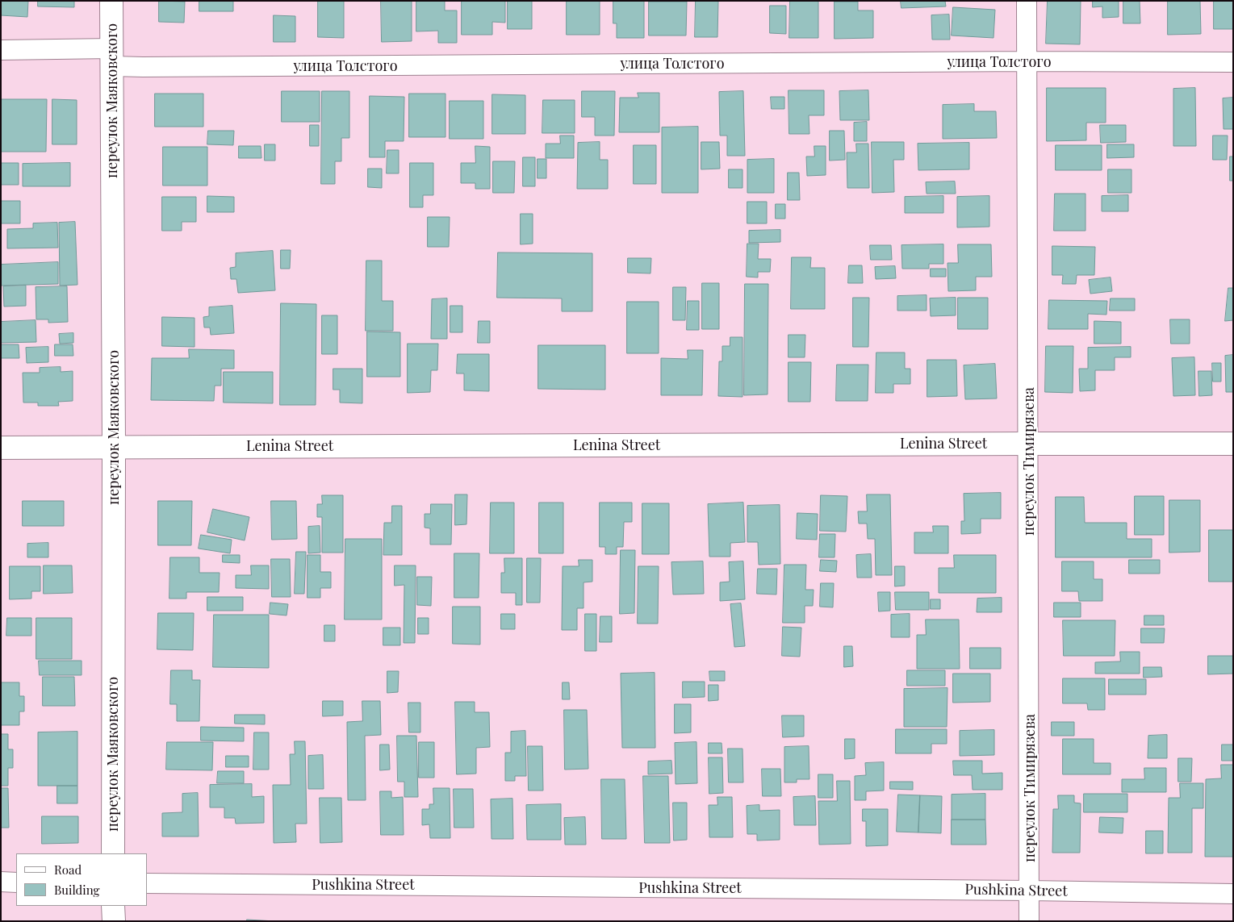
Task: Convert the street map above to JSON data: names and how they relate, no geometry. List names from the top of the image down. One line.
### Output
{"streets":{"street":["улица Толстого","переулок Маяковского","Lenina Street","переулок Тимирязева","Pushkina Street"]},"crossings":[["улица Толстого","переулок Маяковского"],["улица Толстого","переулок Тимирязева"],["переулок Маяковского","Lenina Street"],["Lenina Street","переулок Тимирязева"],["переулок Тимирязева","Pushkina Street"]],"legend":["Road","Building"]}
